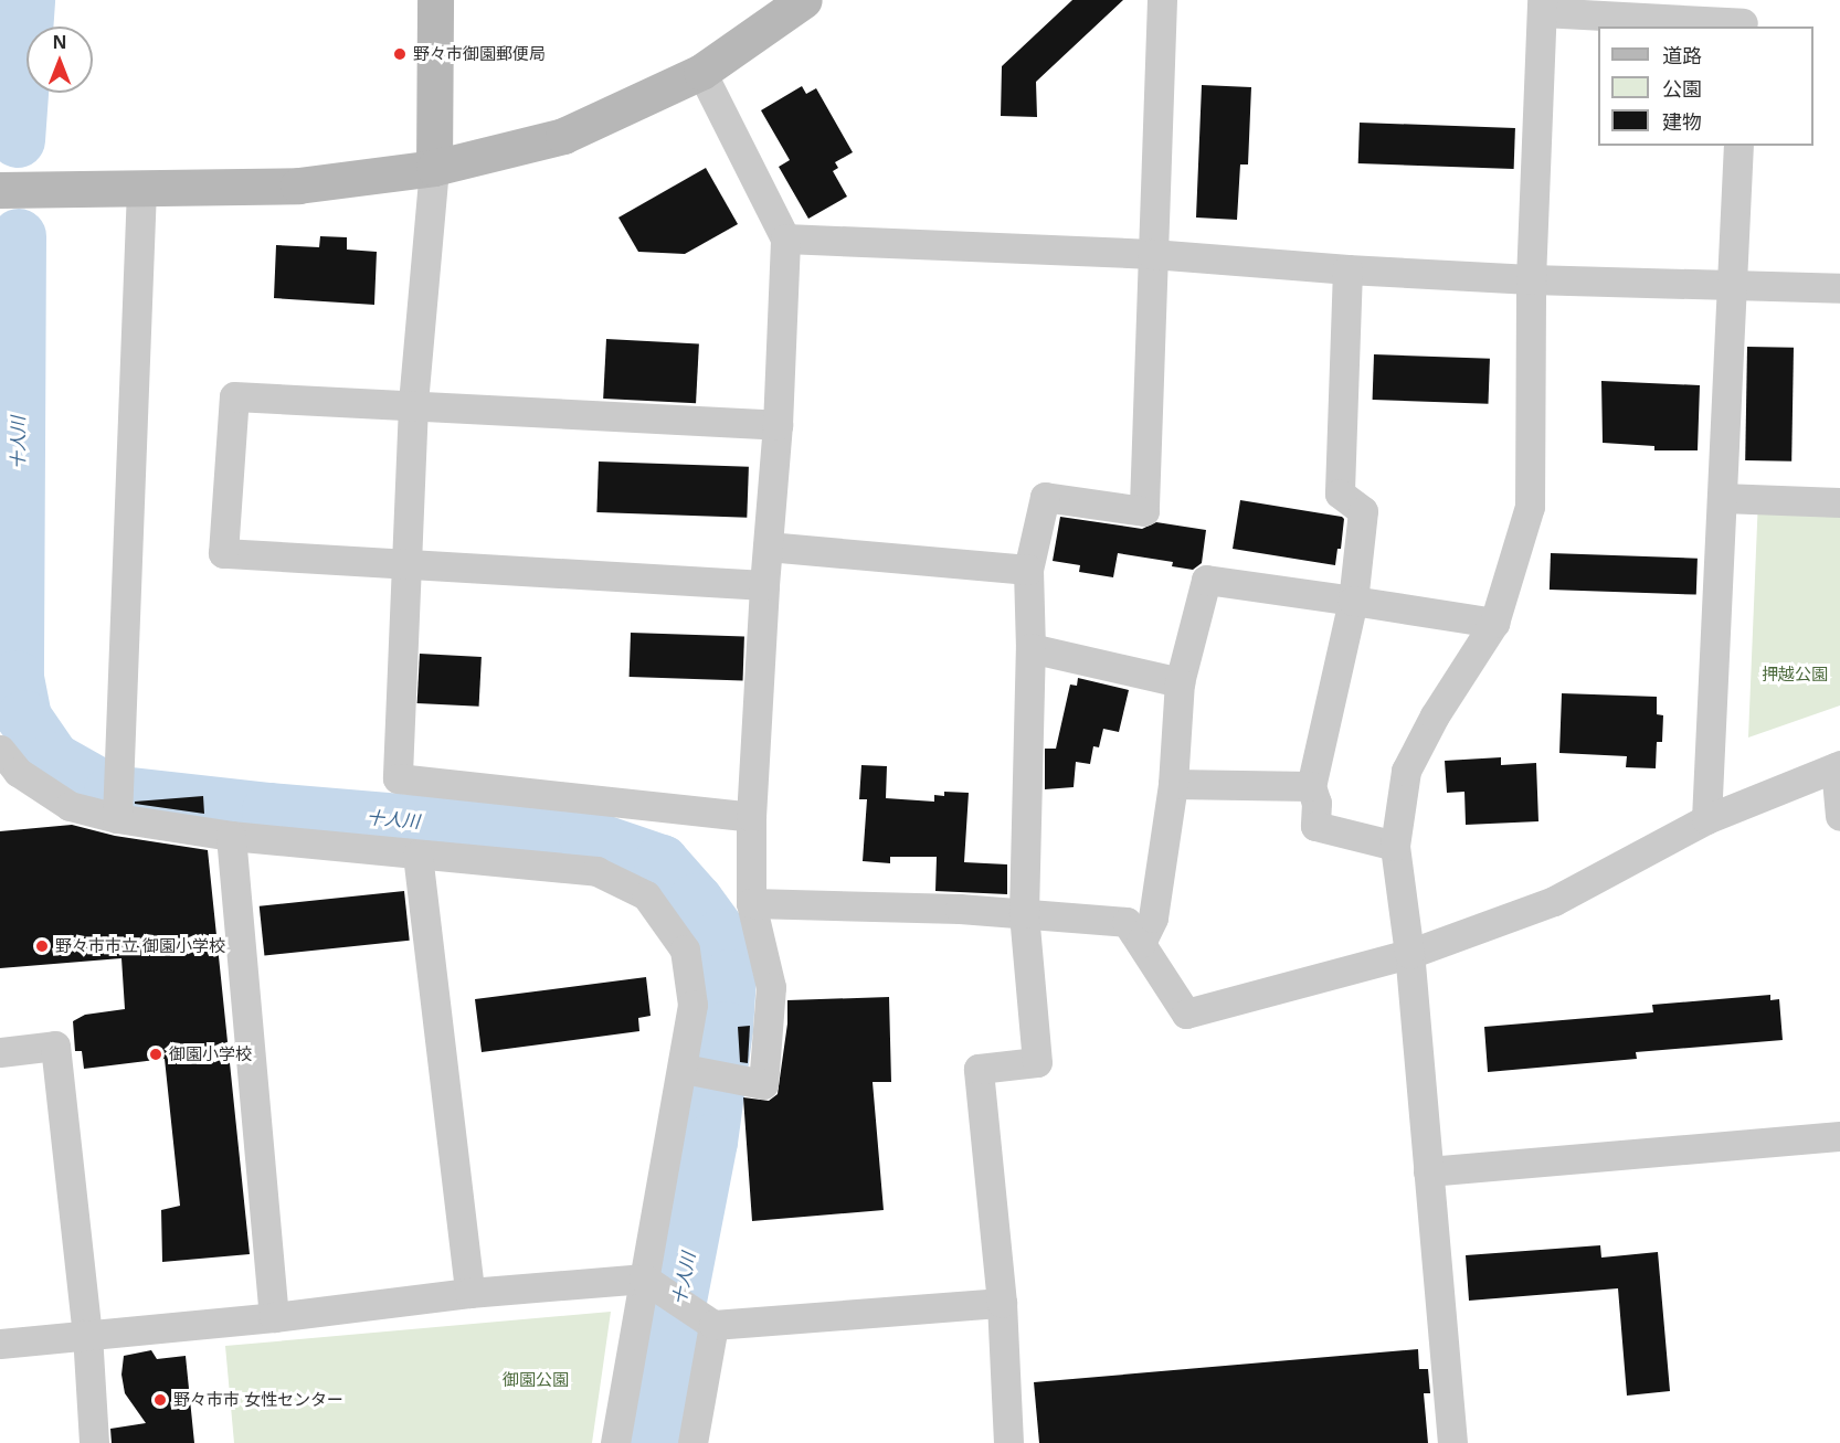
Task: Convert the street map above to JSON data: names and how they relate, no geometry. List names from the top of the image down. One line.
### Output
{"water":["十人川"],"parks":["押越公園","御園公園"],"places":["野々市御園郵便局","野々市市立 御園小学校","御園小学校","野々市市 女性センター"],"legend":["道路","公園","建物"],"north":"top"}
